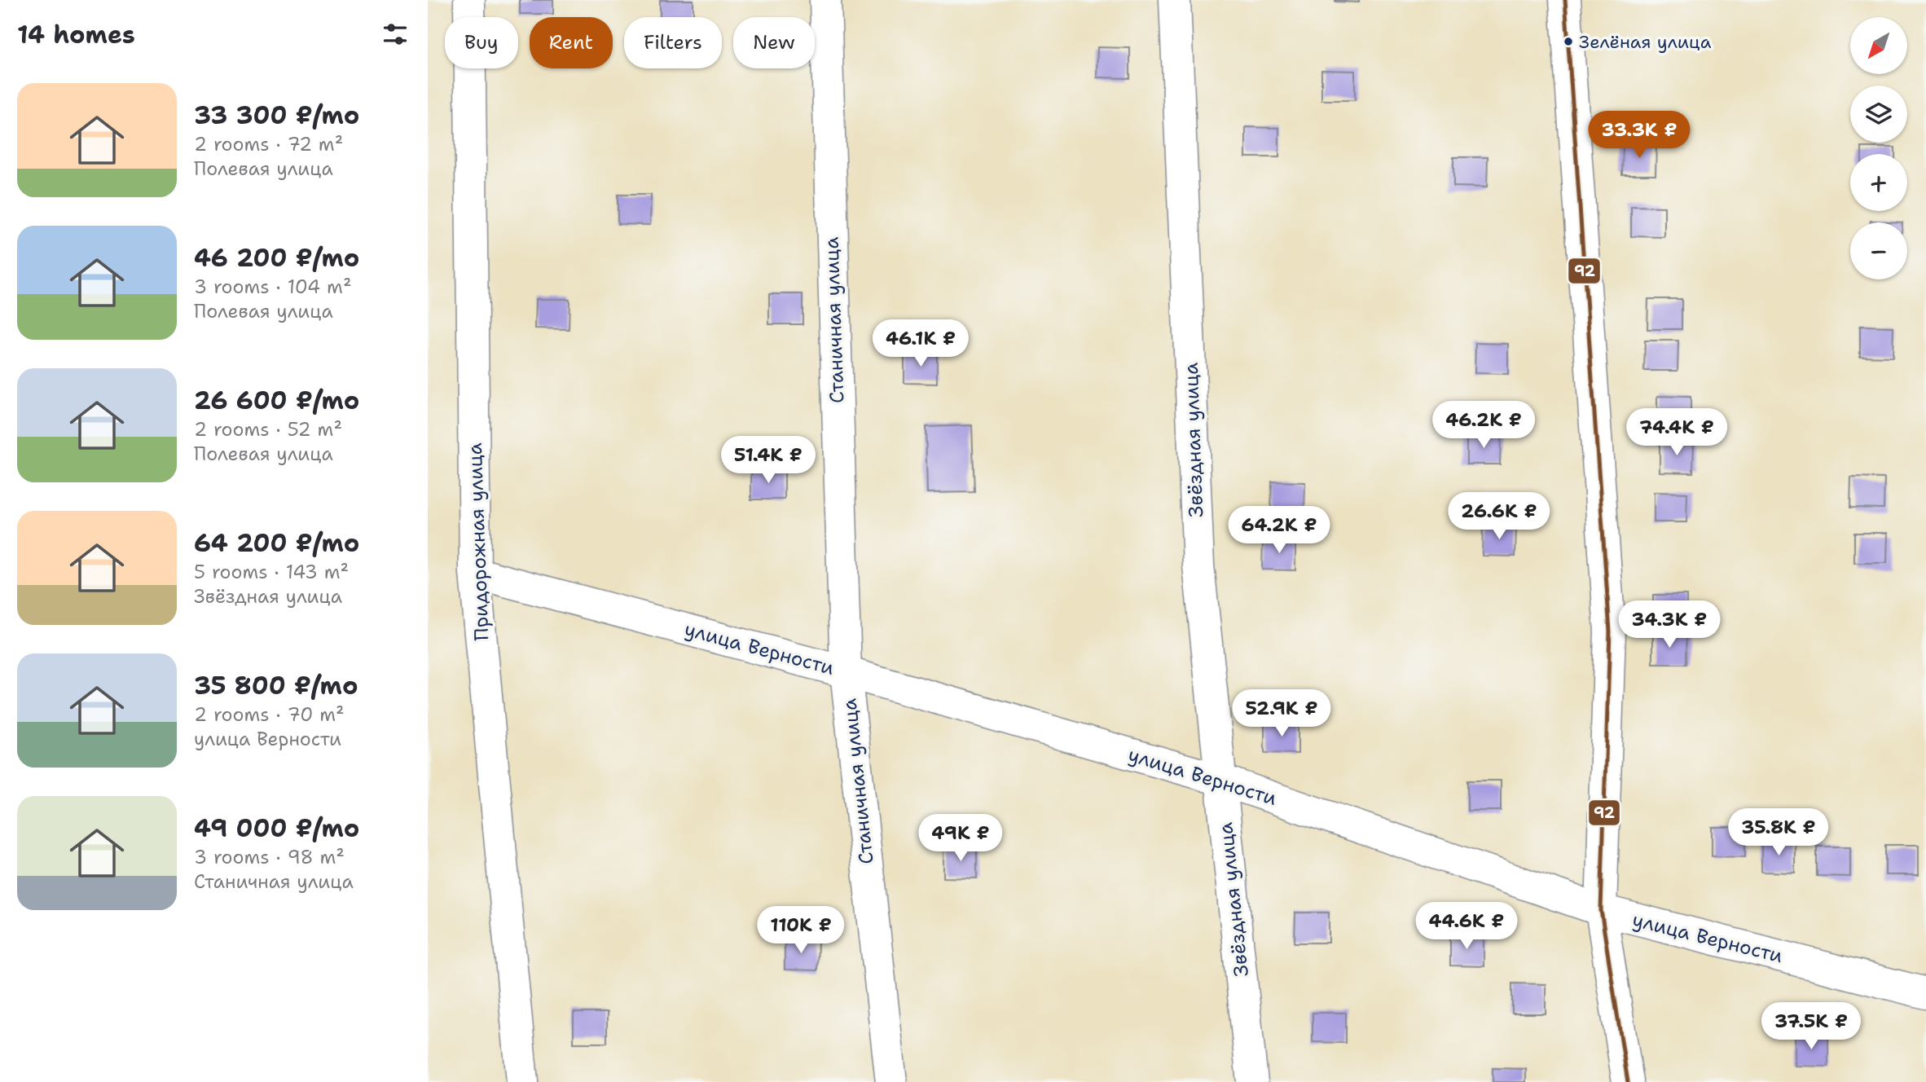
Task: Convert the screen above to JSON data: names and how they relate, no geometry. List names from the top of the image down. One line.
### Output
{"streets":{"street":["Станичная улица","Звёздная улица","Придорожная улица","улица Верности"]},"crossings":[["Станичная улица","улица Верности"],["Звёздная улица","улица Верности"],["Придорожная улица","улица Верности"]],"places":["Зелёная улица"],"lines":["transit line 92"],"north":"bottom left","page":{"heading":"14 homes","map_buttons":["+","−"],"chip":["Buy","Rent","Filters","New"],"list":[{"name":"33 300 ₽/mo","note":"2 rooms · 72 m² · Полевая улица"},{"name":"46 200 ₽/mo","note":"3 rooms · 104 m² · Полевая улица"},{"name":"26 600 ₽/mo","note":"2 rooms · 52 m² · Полевая улица"},{"name":"64 200 ₽/mo","note":"5 rooms · 143 m² · Звёздная улица"},{"name":"35 800 ₽/mo","note":"2 rooms · 70 m² · улица Верности"},{"name":"49 000 ₽/mo","note":"3 rooms · 98 m² · Станичная улица"}],"price":["33.3K ₽","46.1K ₽","46.2K ₽","74.4K ₽","51.4K ₽","26.6K ₽","64.2K ₽","34.3K ₽","52.9K ₽","35.8K ₽","49K ₽","44.6K ₽","110K ₽","37.5K ₽"]}}
